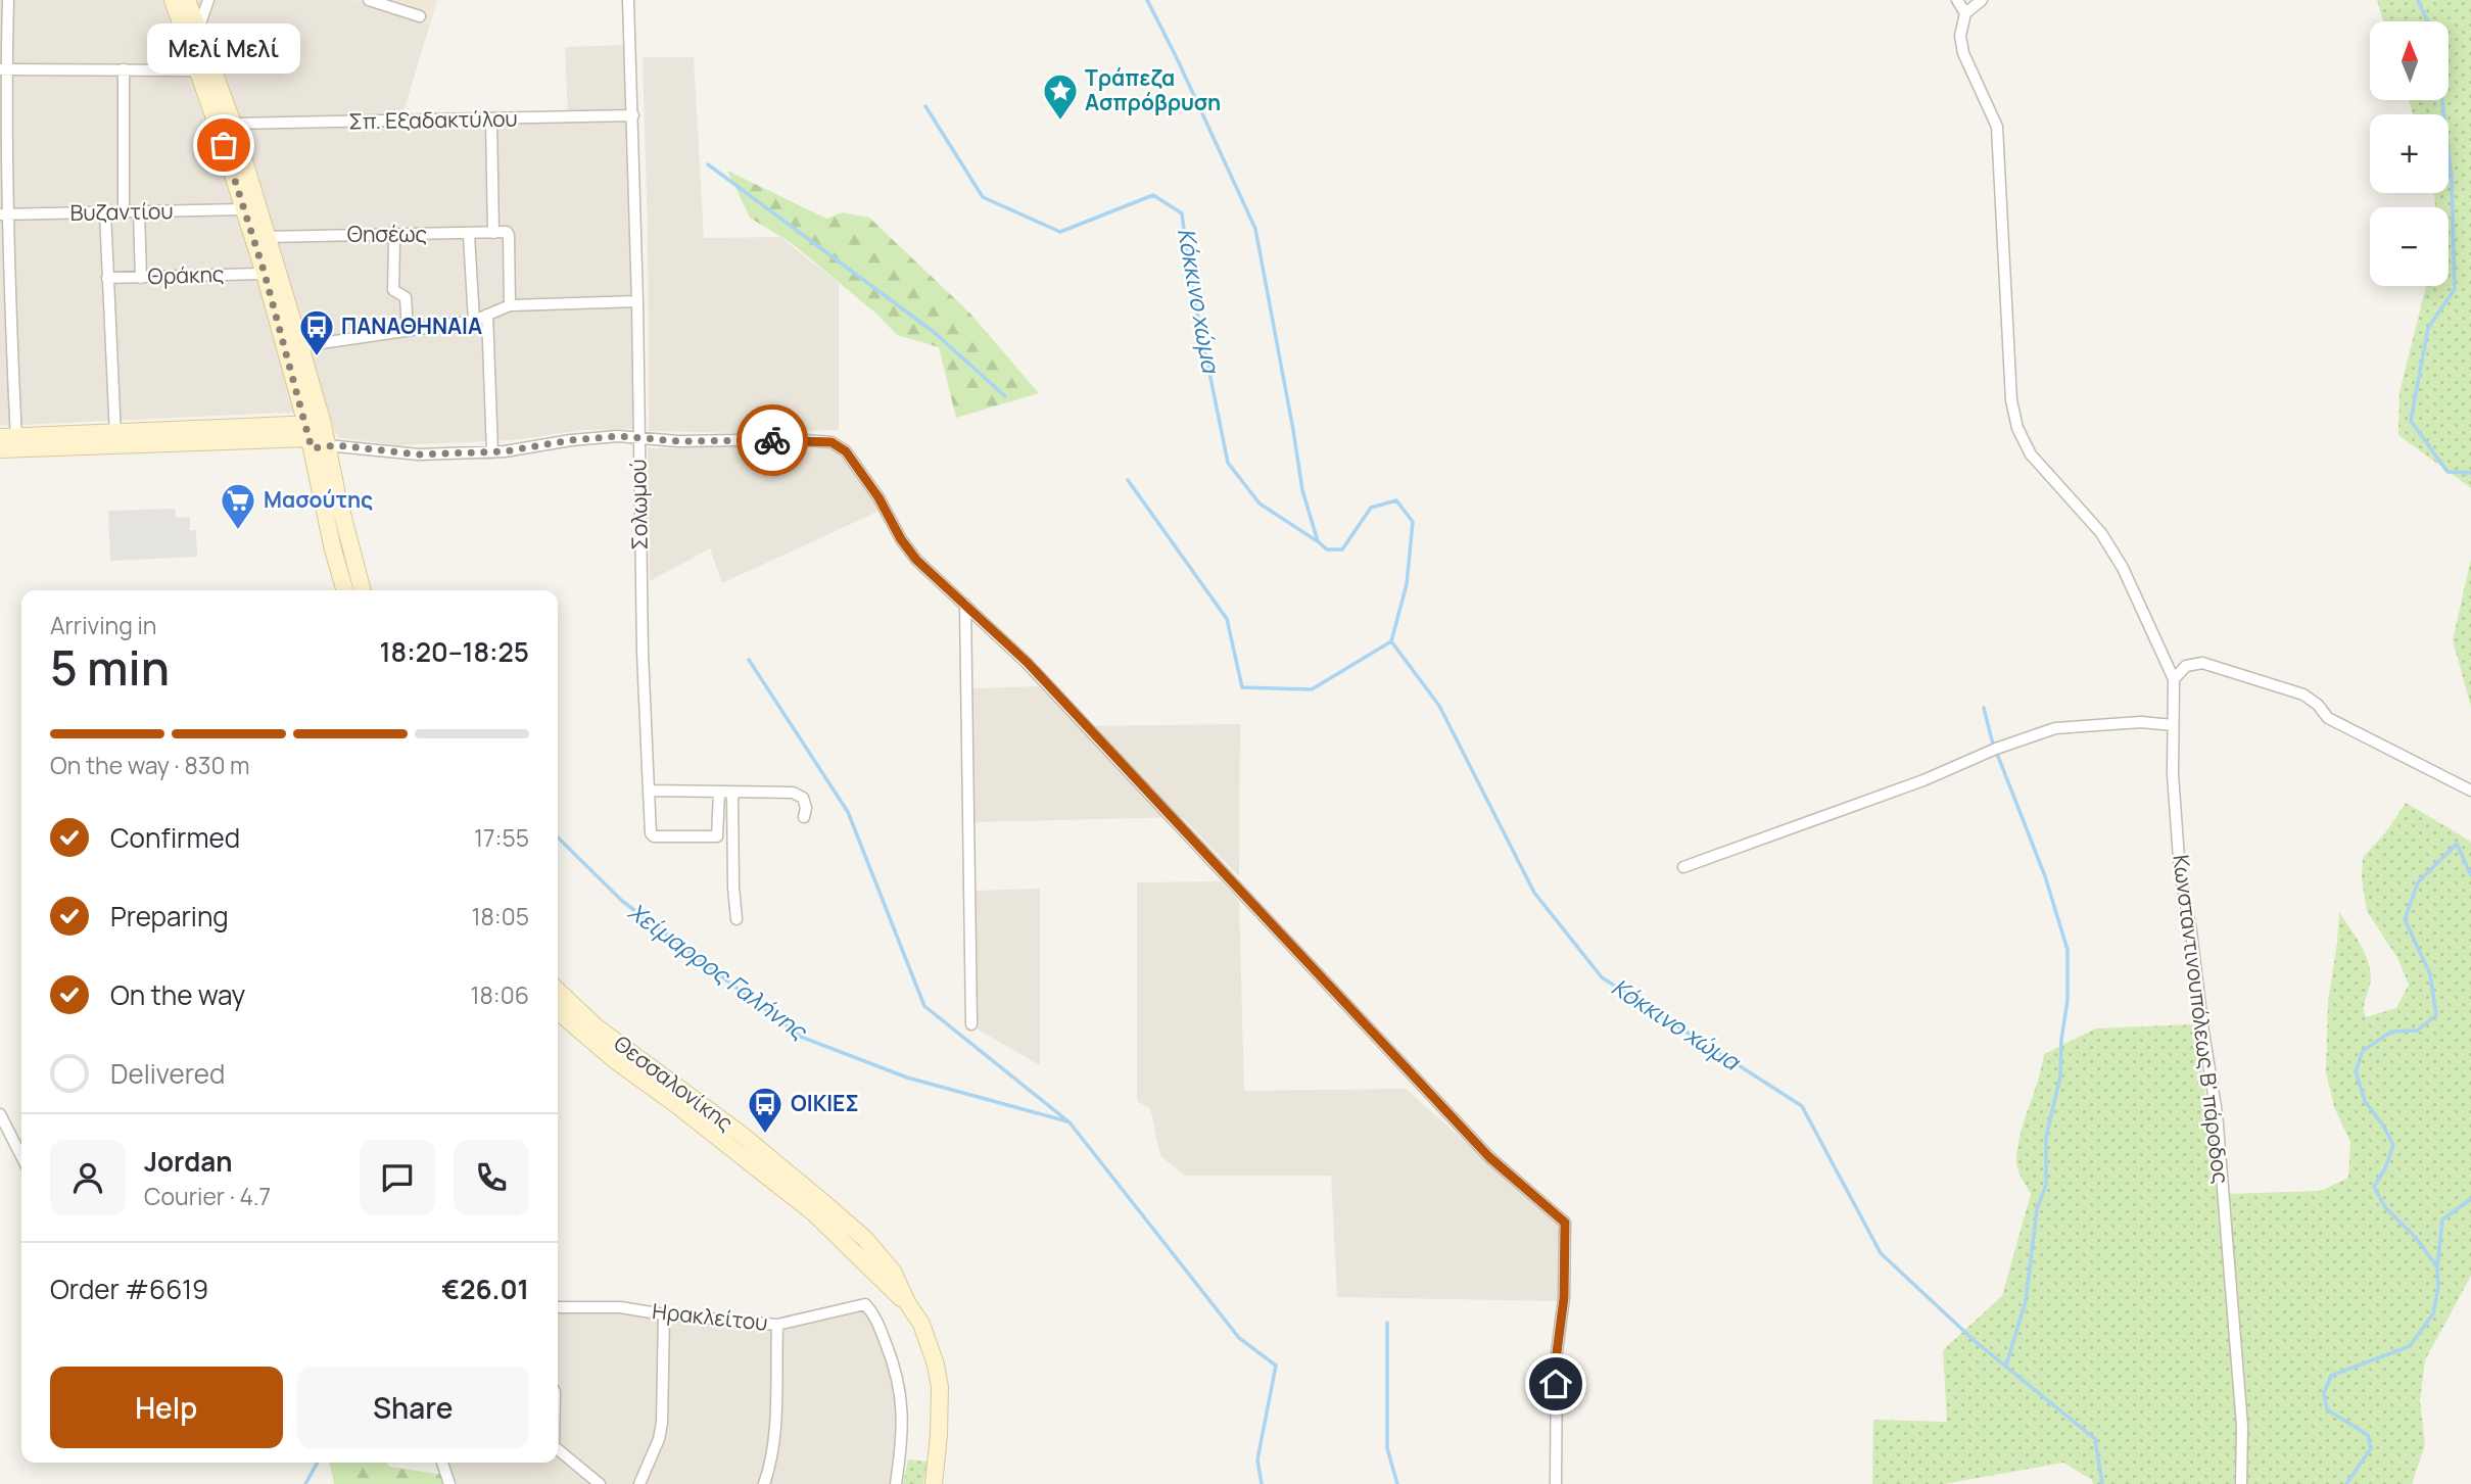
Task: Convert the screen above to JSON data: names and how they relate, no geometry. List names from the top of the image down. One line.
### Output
{"streets":{"main road":["Θεσσαλονίκης"],"street":["Σπ. Εξαδακτύλου","Βυζαντίου","Θησέως","Θράκης","Σολωμού","Κωνσταντινουπόλεως Β' πάροδος","Ηρακλείτου"]},"crossings":[["Σπ. Εξαδακτύλου","Σολωμού"]],"water":["Κόκκινο χώμα","Χείμαρρος Γαλήνης"],"places":{"place":["Τράπεζα Ασπρόβρυση"],"other":["Μελί Μελί"],"bus stop":["ΠΑΝΑΘΗΝΑΙΑ","ΟΙΚΙΕΣ"],"supermarket":["Μασούτης"]},"north":"top","page":{"map_buttons":["+","−"],"bubble":"Μελί Μελί","heading":["5 min","Arriving in","18:20–18:25"],"panel":["Jordan","Courier · 4.7","Order #6619","€26.01"],"bar":"On the way · 830 m","list":[["Confirmed","17:55"],["Preparing","18:05"],["On the way","18:06"],"Delivered"],"buttons":["Help","Share"]}}
